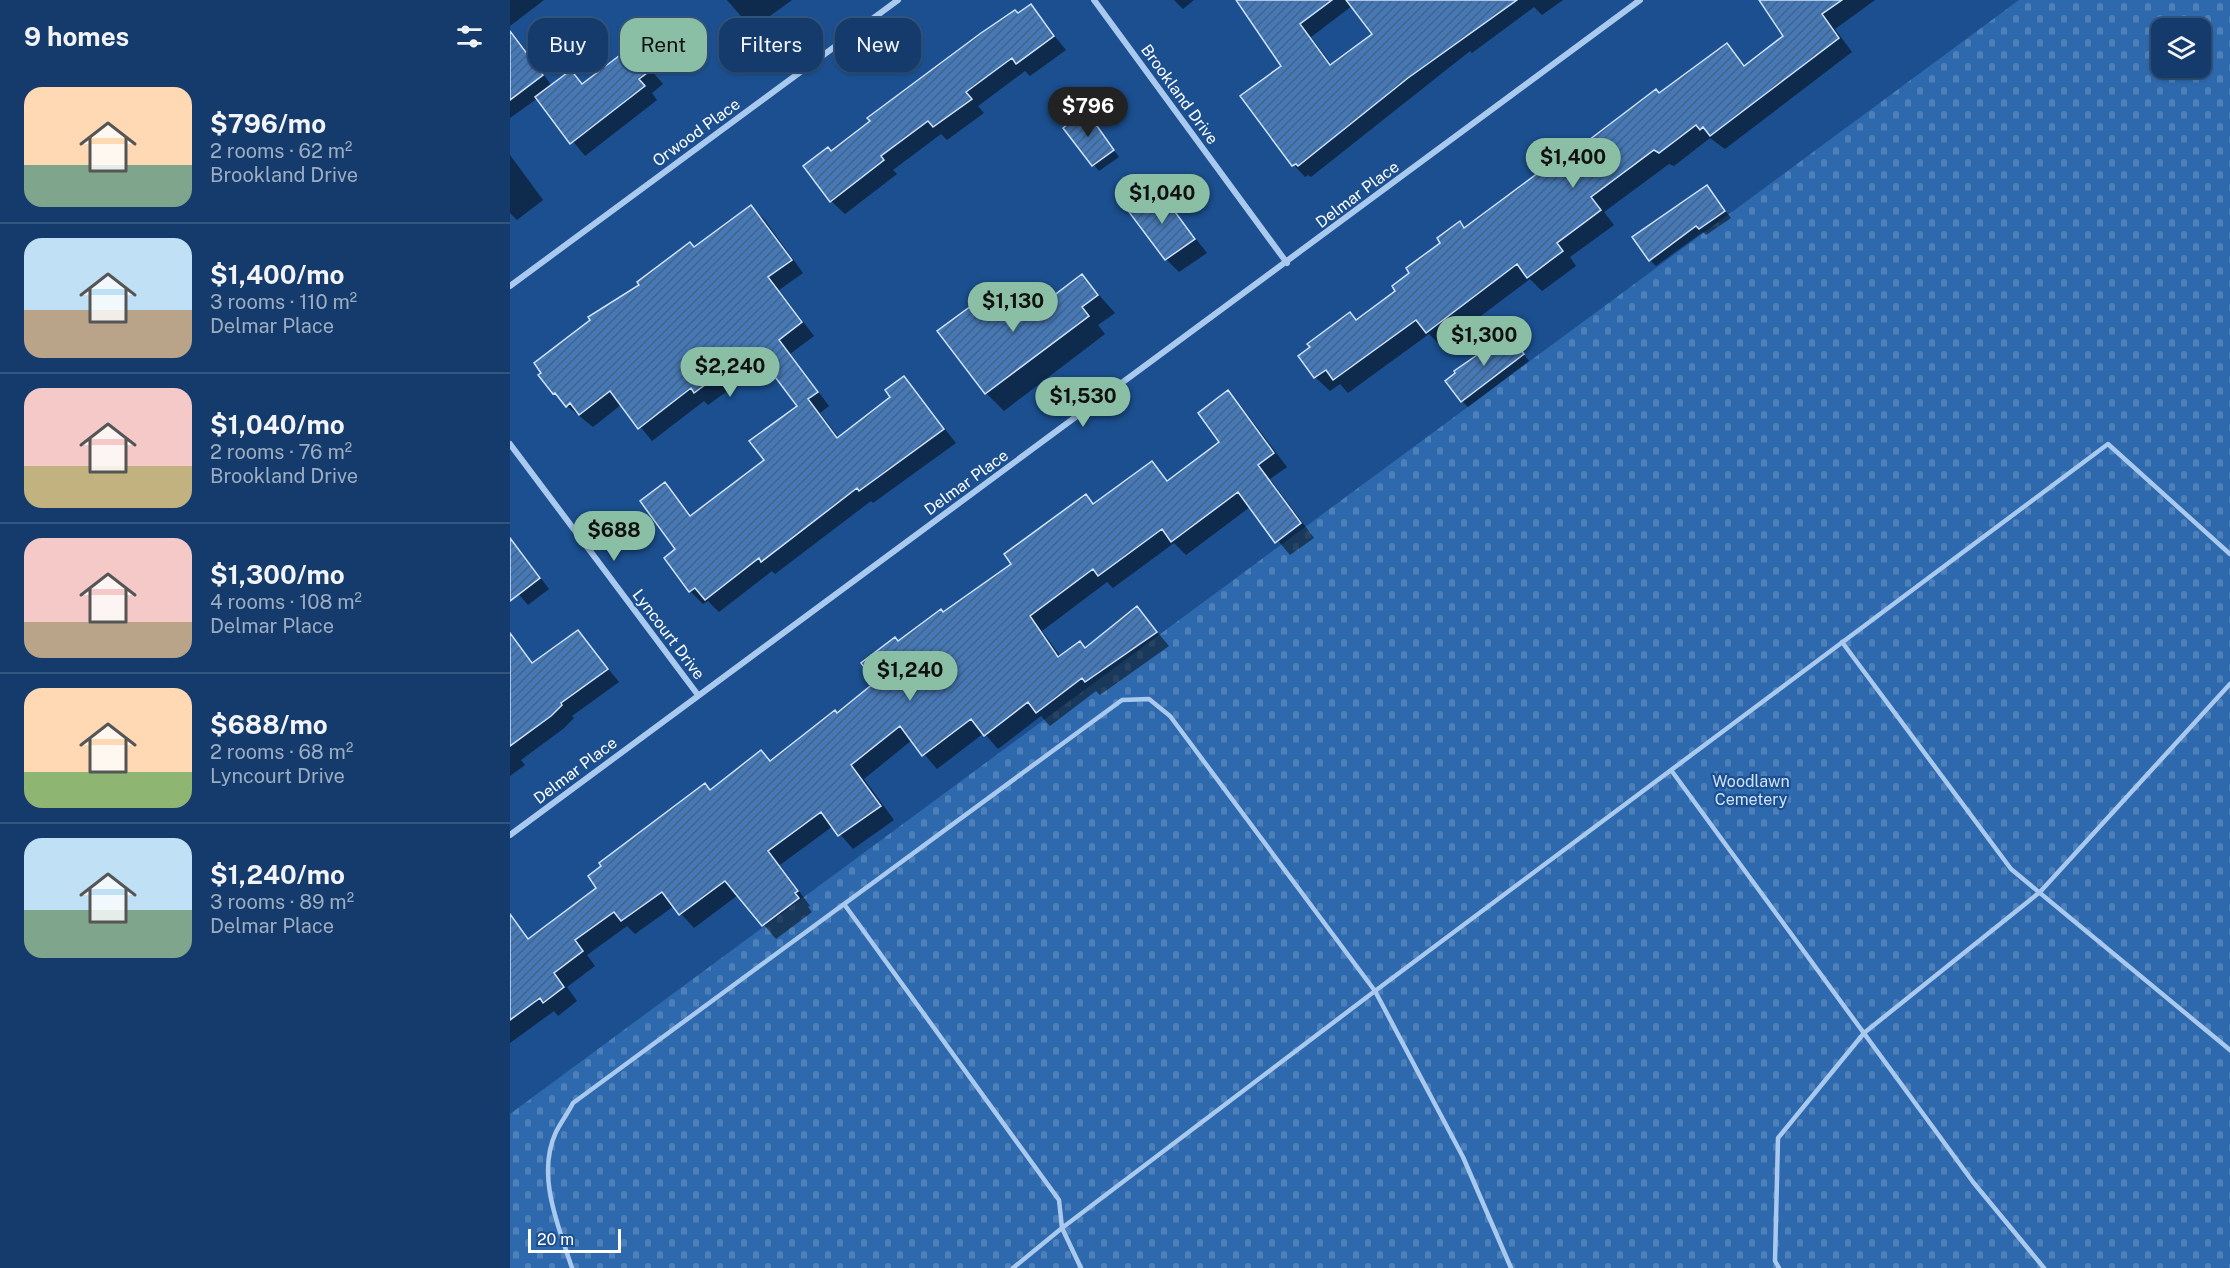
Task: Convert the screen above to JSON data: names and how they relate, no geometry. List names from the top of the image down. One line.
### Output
{"streets":{"street":["Brookland Drive","Orwood Place","Delmar Place","Lyncourt Drive"]},"crossings":[["Brookland Drive","Delmar Place"],["Delmar Place","Lyncourt Drive"]],"parks":["Woodlawn Cemetery"],"scale_bar":"20 m","page":{"heading":"9 homes","chip":["Buy","Rent","Filters","New"],"list":[{"name":"$796/mo","note":"2 rooms · 62 m² · Brookland Drive"},{"name":"$1,400/mo","note":"3 rooms · 110 m² · Delmar Place"},{"name":"$1,040/mo","note":"2 rooms · 76 m² · Brookland Drive"},{"name":"$1,300/mo","note":"4 rooms · 108 m² · Delmar Place"},{"name":"$688/mo","note":"2 rooms · 68 m² · Lyncourt Drive"},{"name":"$1,240/mo","note":"3 rooms · 89 m² · Delmar Place"}],"price":["$796","$1,400","$1,040","$1,130","$1,300","$2,240","$1,530","$688","$1,240"],"scale":"20 m"}}
